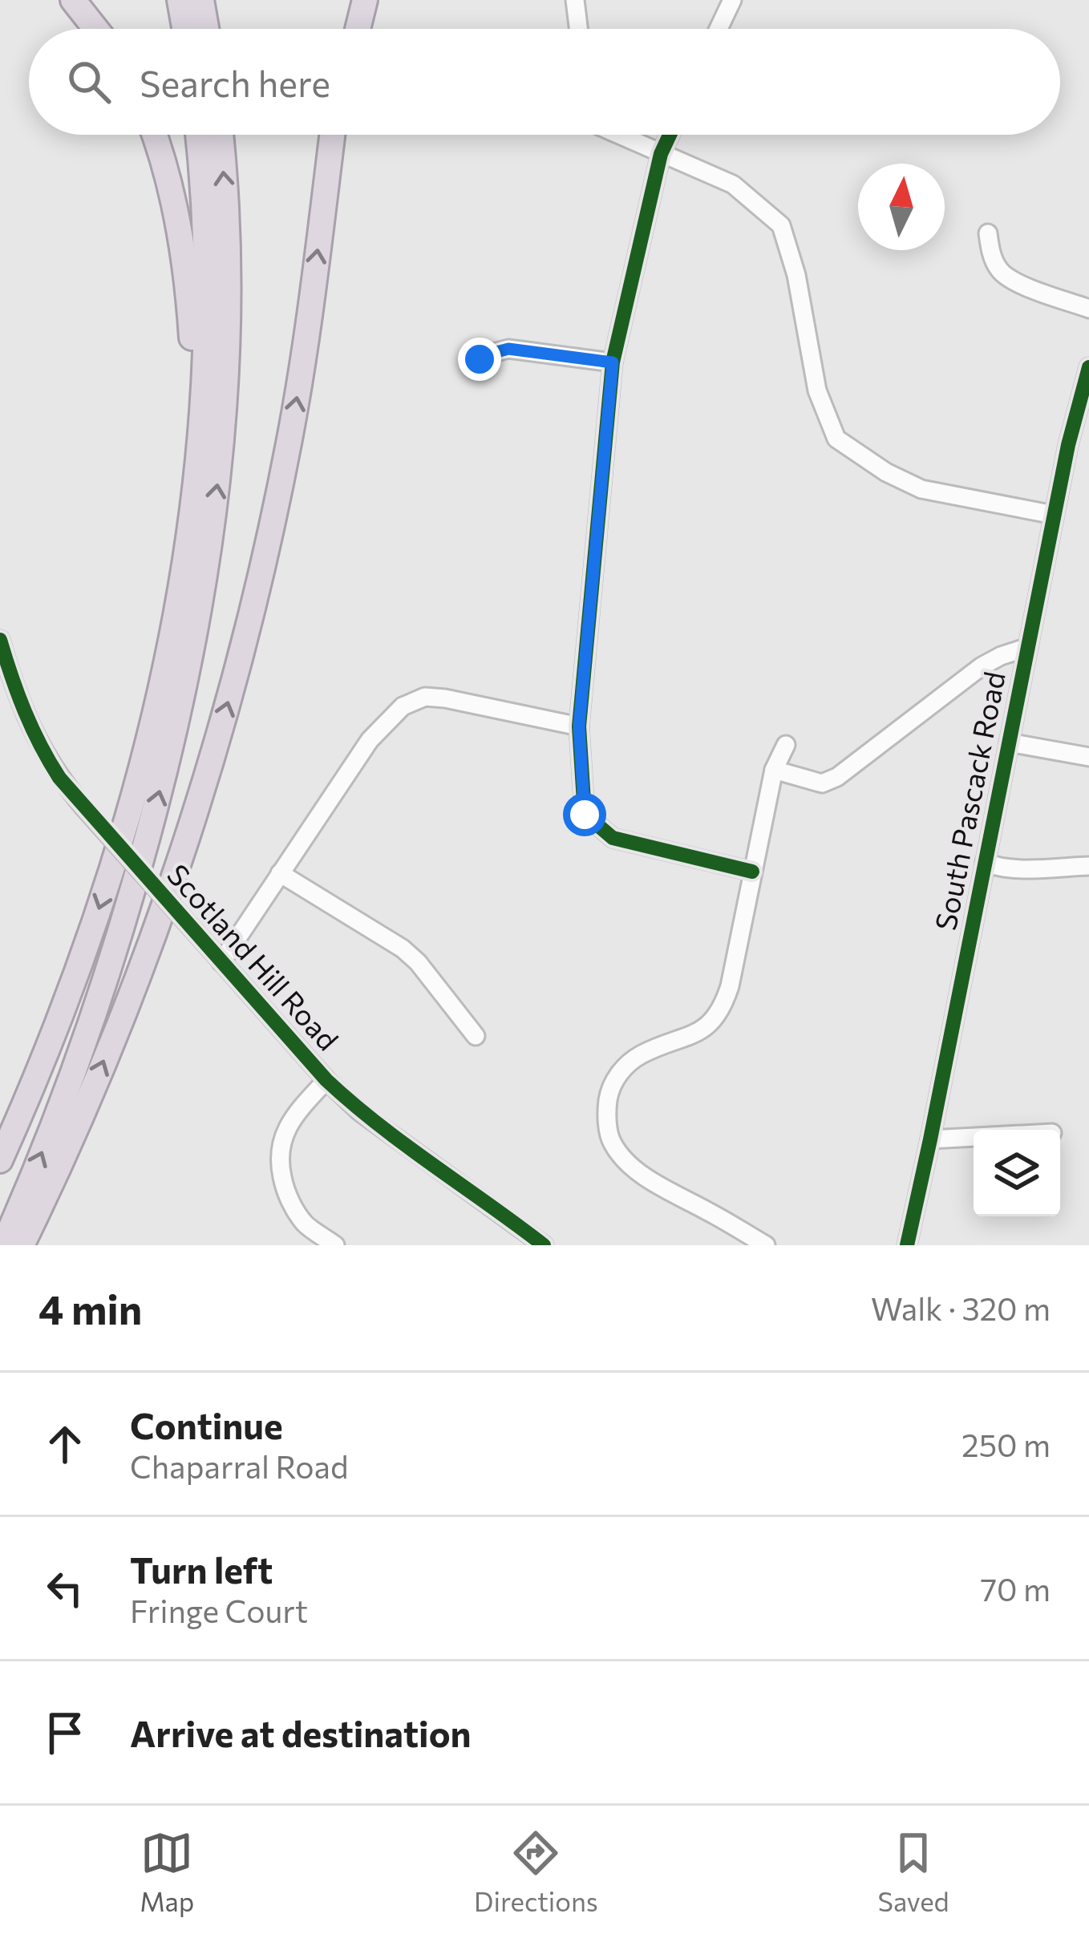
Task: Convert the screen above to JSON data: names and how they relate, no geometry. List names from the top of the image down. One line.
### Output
{"streets":{"street":["South Pascack Road","Scotland Hill Road"]},"north":"top","page":{"search":"Search here","heading":["4 min","Walk · 320 m"],"list":[["Continue","Chaparral Road","250 m"],["Turn left","Fringe Court","70 m"],"Arrive at destination"],"nav":["Map","Directions","Saved"]}}
